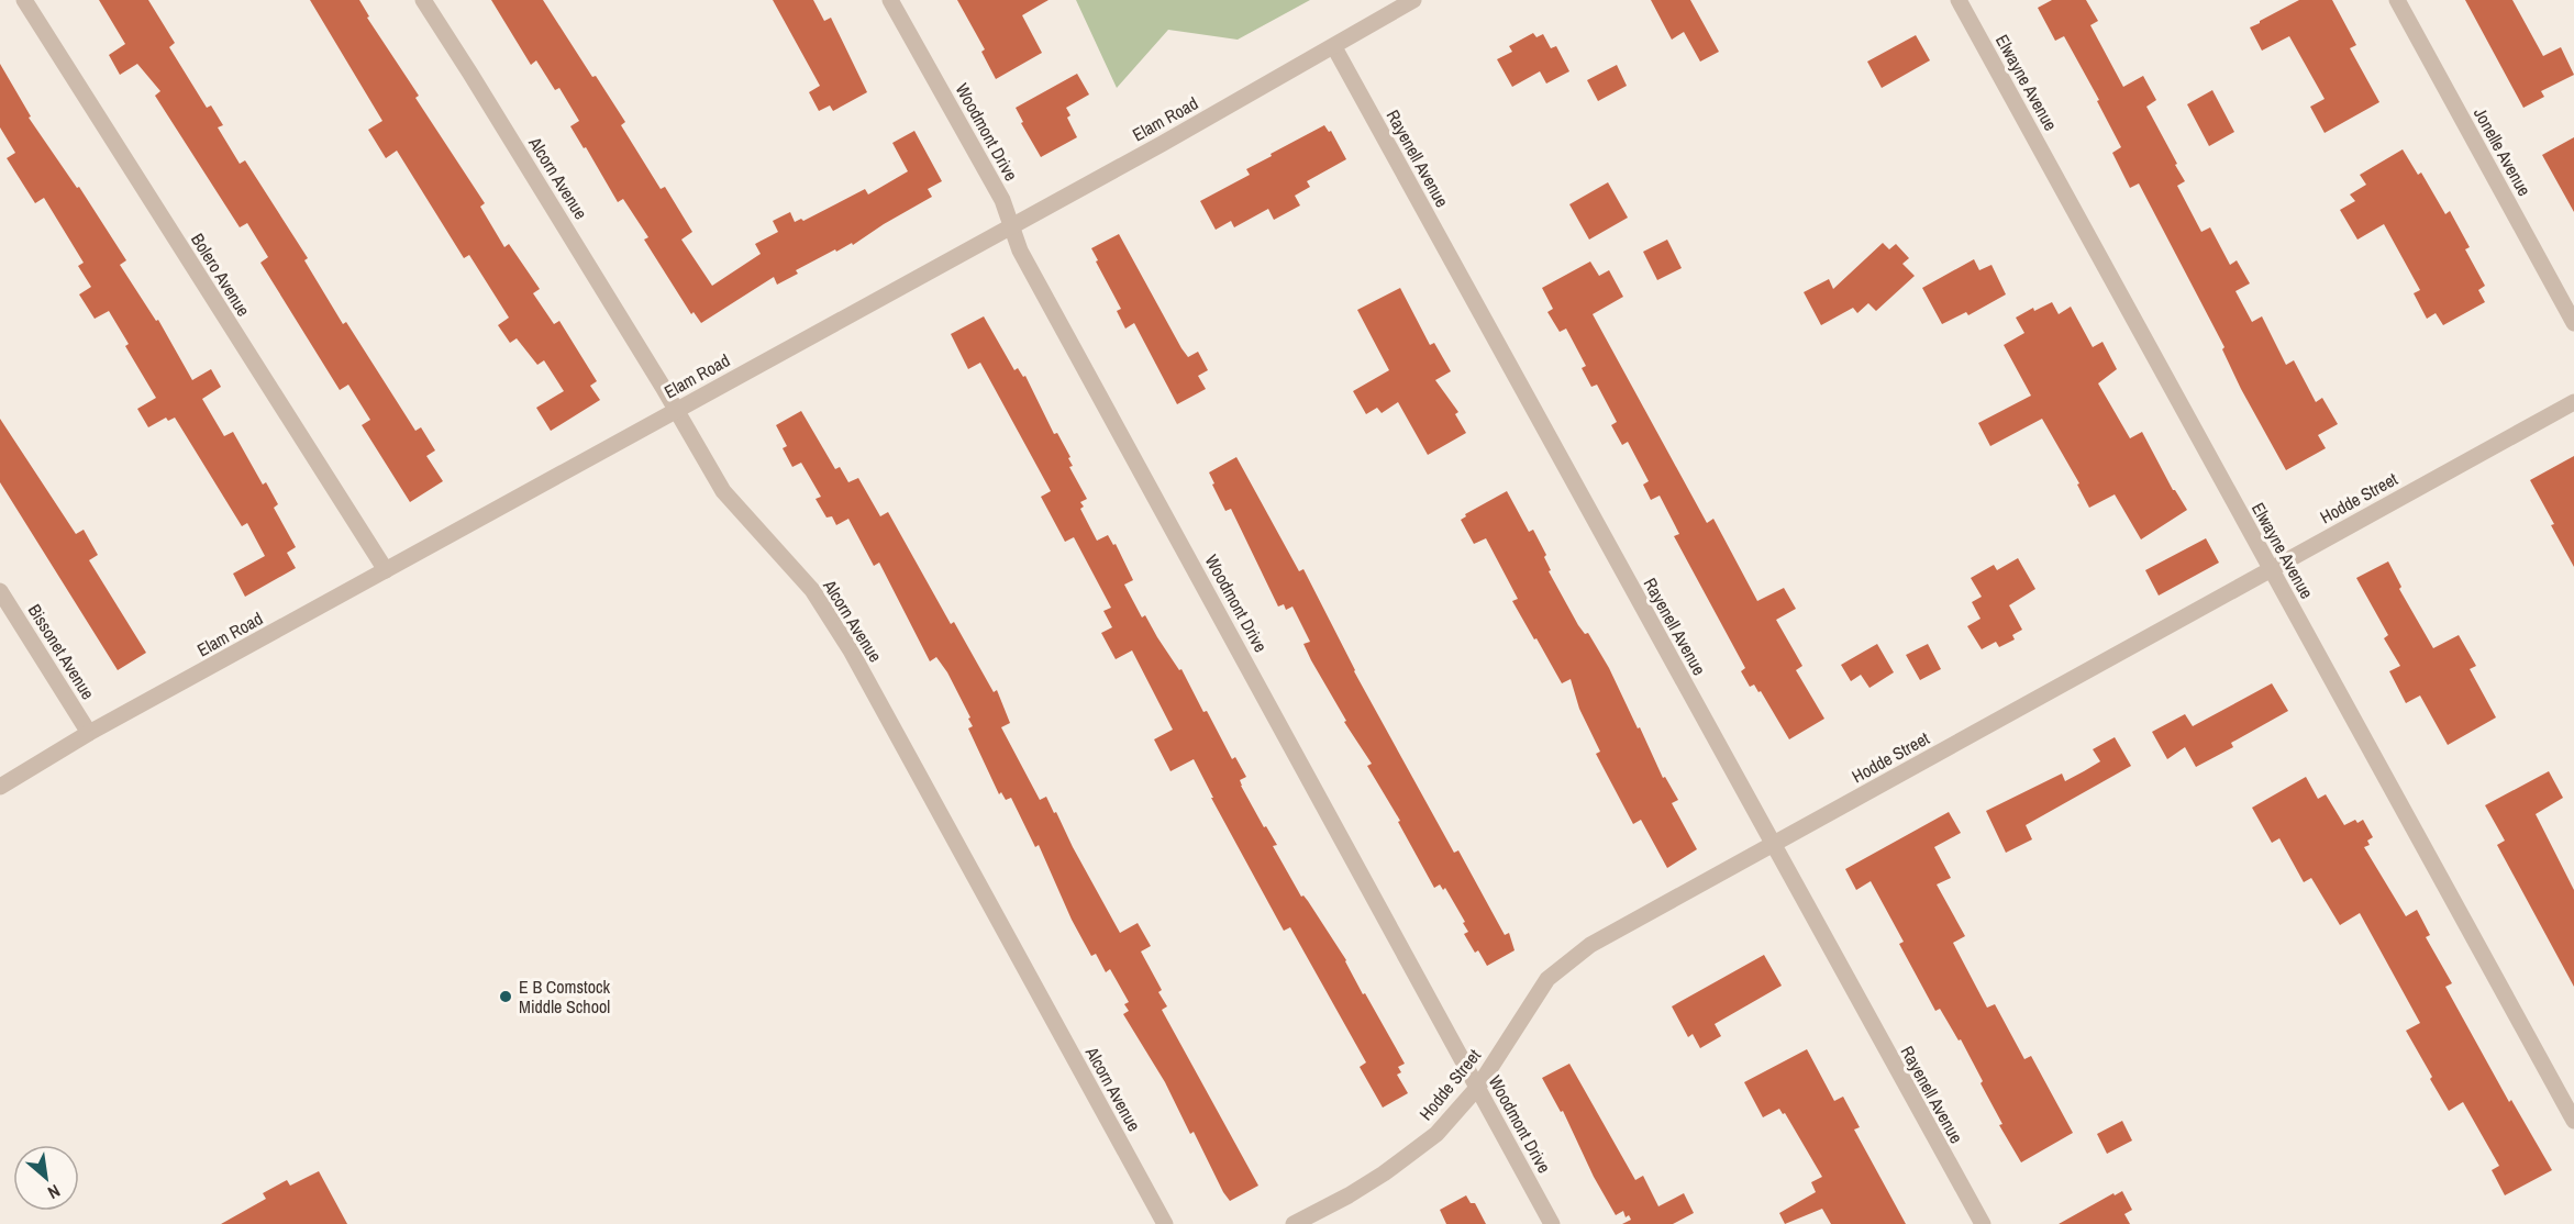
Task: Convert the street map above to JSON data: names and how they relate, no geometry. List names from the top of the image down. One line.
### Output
{"streets":{"street":["Elwayne Avenue","Elam Road","Woodmont Drive","Jonelle Avenue","Rayenell Avenue","Alcorn Avenue","Bolero Avenue","Hodde Street","Bissonet Avenue"]},"crossings":[["Elwayne Avenue","Hodde Street"],["Elam Road","Woodmont Drive"],["Elam Road","Rayenell Avenue"],["Elam Road","Alcorn Avenue"],["Elam Road","Bolero Avenue"],["Elam Road","Bissonet Avenue"],["Woodmont Drive","Hodde Street"],["Rayenell Avenue","Hodde Street"]],"places":["E B Comstock Middle School"],"north":"bottom right"}
